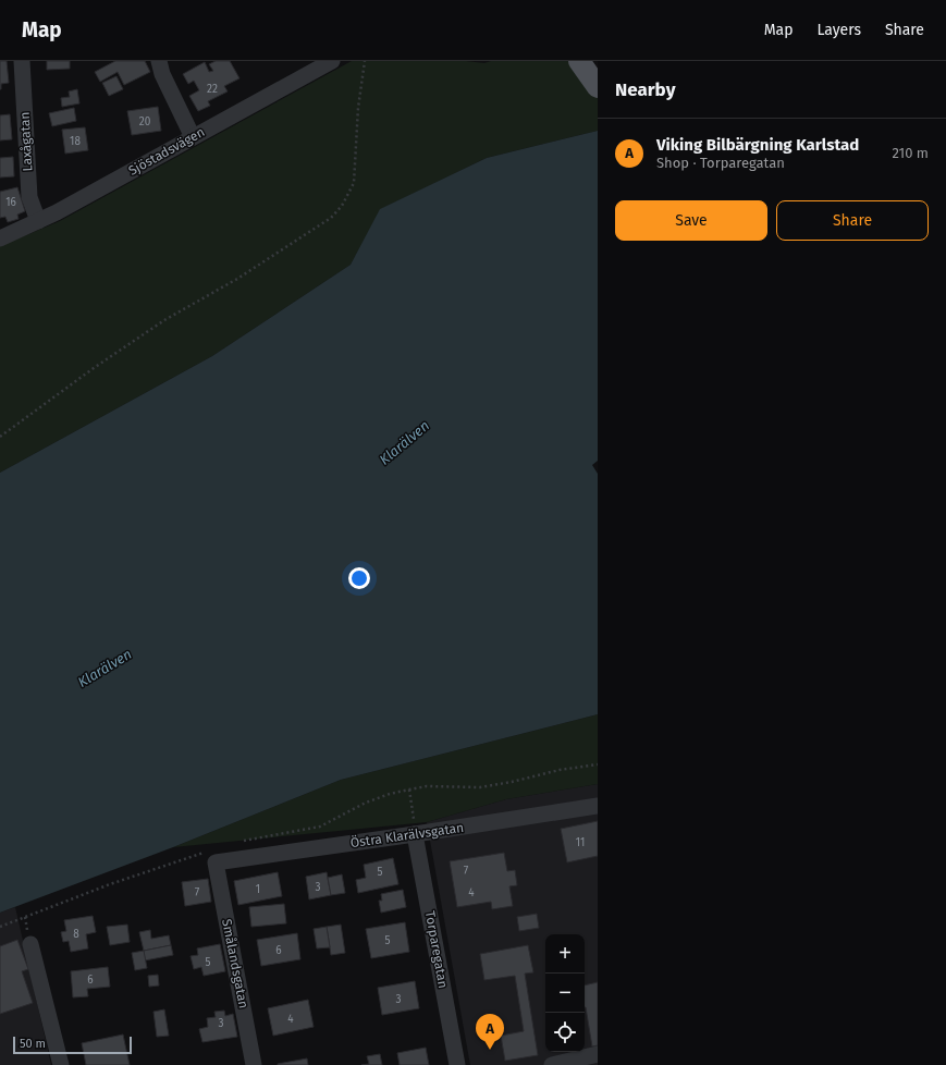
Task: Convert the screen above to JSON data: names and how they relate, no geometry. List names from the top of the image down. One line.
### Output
{"streets":{"street":["Laxågatan","Sjöstadsvägen","Östra Klarälvsgatan","Torparegatan","Smålandsgatan"]},"crossings":[["Laxågatan","Sjöstadsvägen"],["Östra Klarälvsgatan","Torparegatan"],["Östra Klarälvsgatan","Smålandsgatan"]],"water":["Klarälven"],"house_numbers":["22","20","18","16","11","7","5","3","1","7","4","8","5","6","5","6","3","4","3"],"scale_bar":"50 m","page":{"header":"Map","nav":["Map","Layers","Share"],"heading":"Nearby","list":[{"mark":"A","name":"Viking Bilbärgning Karlstad","note":"Shop · Torparegatan","value":"210 m"}],"buttons":["Save","Share"],"map_buttons":["+","−"],"pins":"A","scale":"50 m"}}
